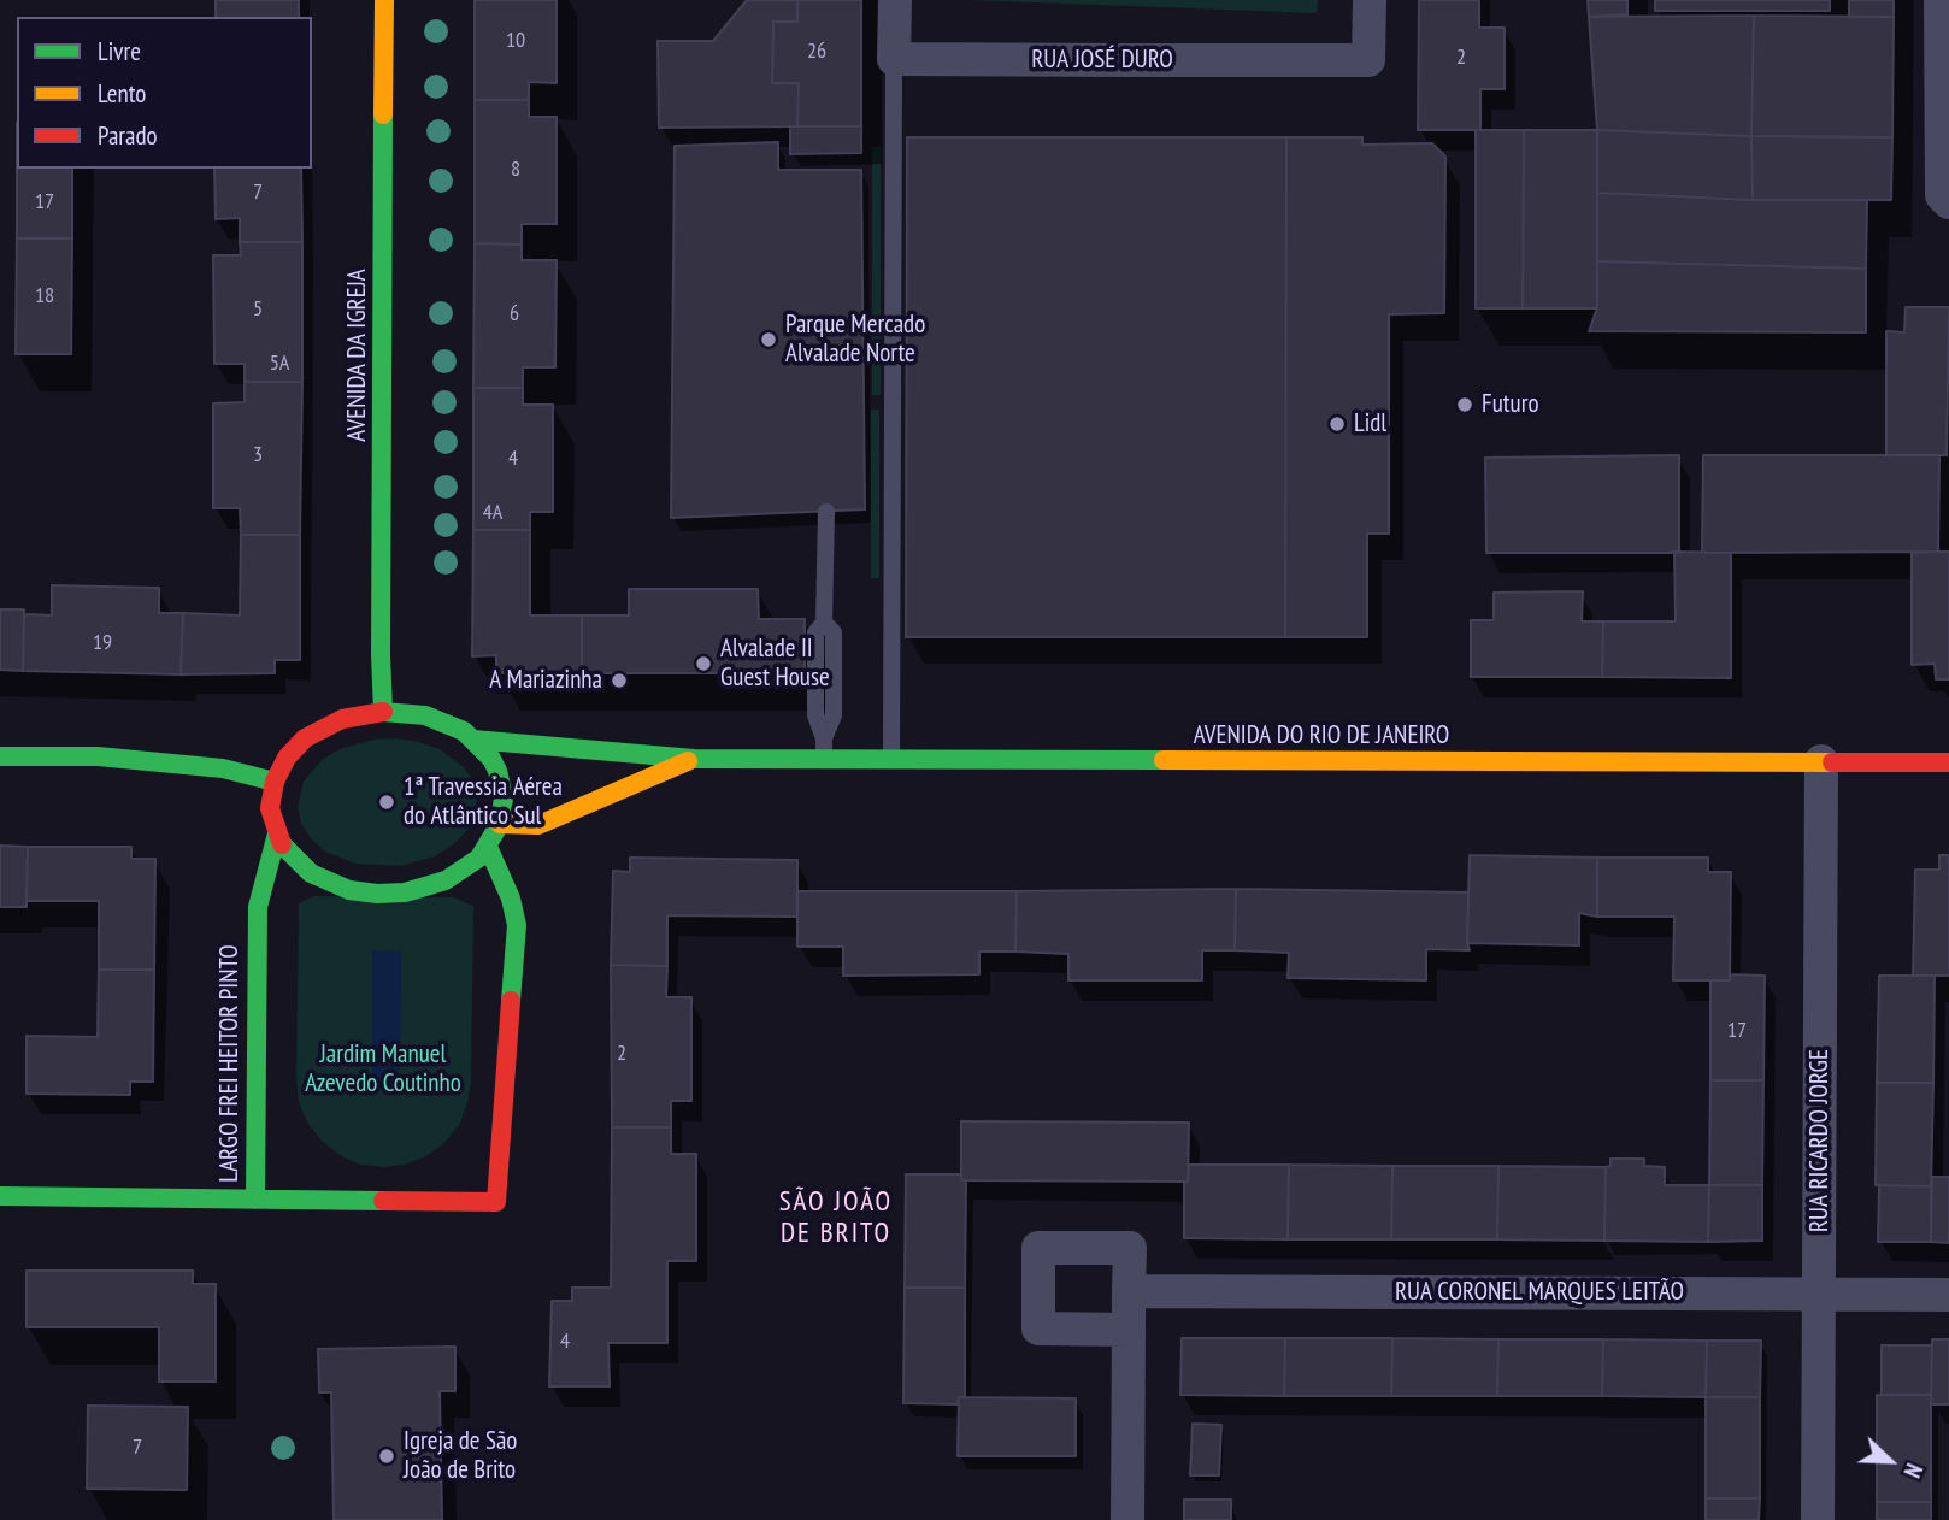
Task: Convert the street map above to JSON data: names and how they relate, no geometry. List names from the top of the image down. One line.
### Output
{"streets":{"street":["RUA JOSÉ DURO","AVENIDA DA IGREJA","AVENIDA DO RIO DE JANEIRO","LARGO FREI HEITOR PINTO","RUA RICARDO JORGE","RUA CORONEL MARQUES LEITÃO"]},"crossings":[["AVENIDA DA IGREJA","AVENIDA DO RIO DE JANEIRO"],["AVENIDA DA IGREJA","LARGO FREI HEITOR PINTO"],["AVENIDA DO RIO DE JANEIRO","LARGO FREI HEITOR PINTO"],["AVENIDA DO RIO DE JANEIRO","RUA RICARDO JORGE"],["RUA RICARDO JORGE","RUA CORONEL MARQUES LEITÃO"]],"districts":["SÃO JOÃO DE BRITO"],"parks":["Jardim Manuel Azevedo Coutinho"],"places":["Parque Mercado Alvalade Norte","Futuro","Lidl","Alvalade II Guest House","A Mariazinha","1ª Travessia Aérea do Atlântico Sul","Igreja de São João de Brito"],"house_numbers":["10","26","2","8","7","17","18","5","6","5A","3","4","4A","19","17","2","4","7"],"legend":["Livre","Lento","Parado"],"north":"bottom right"}
